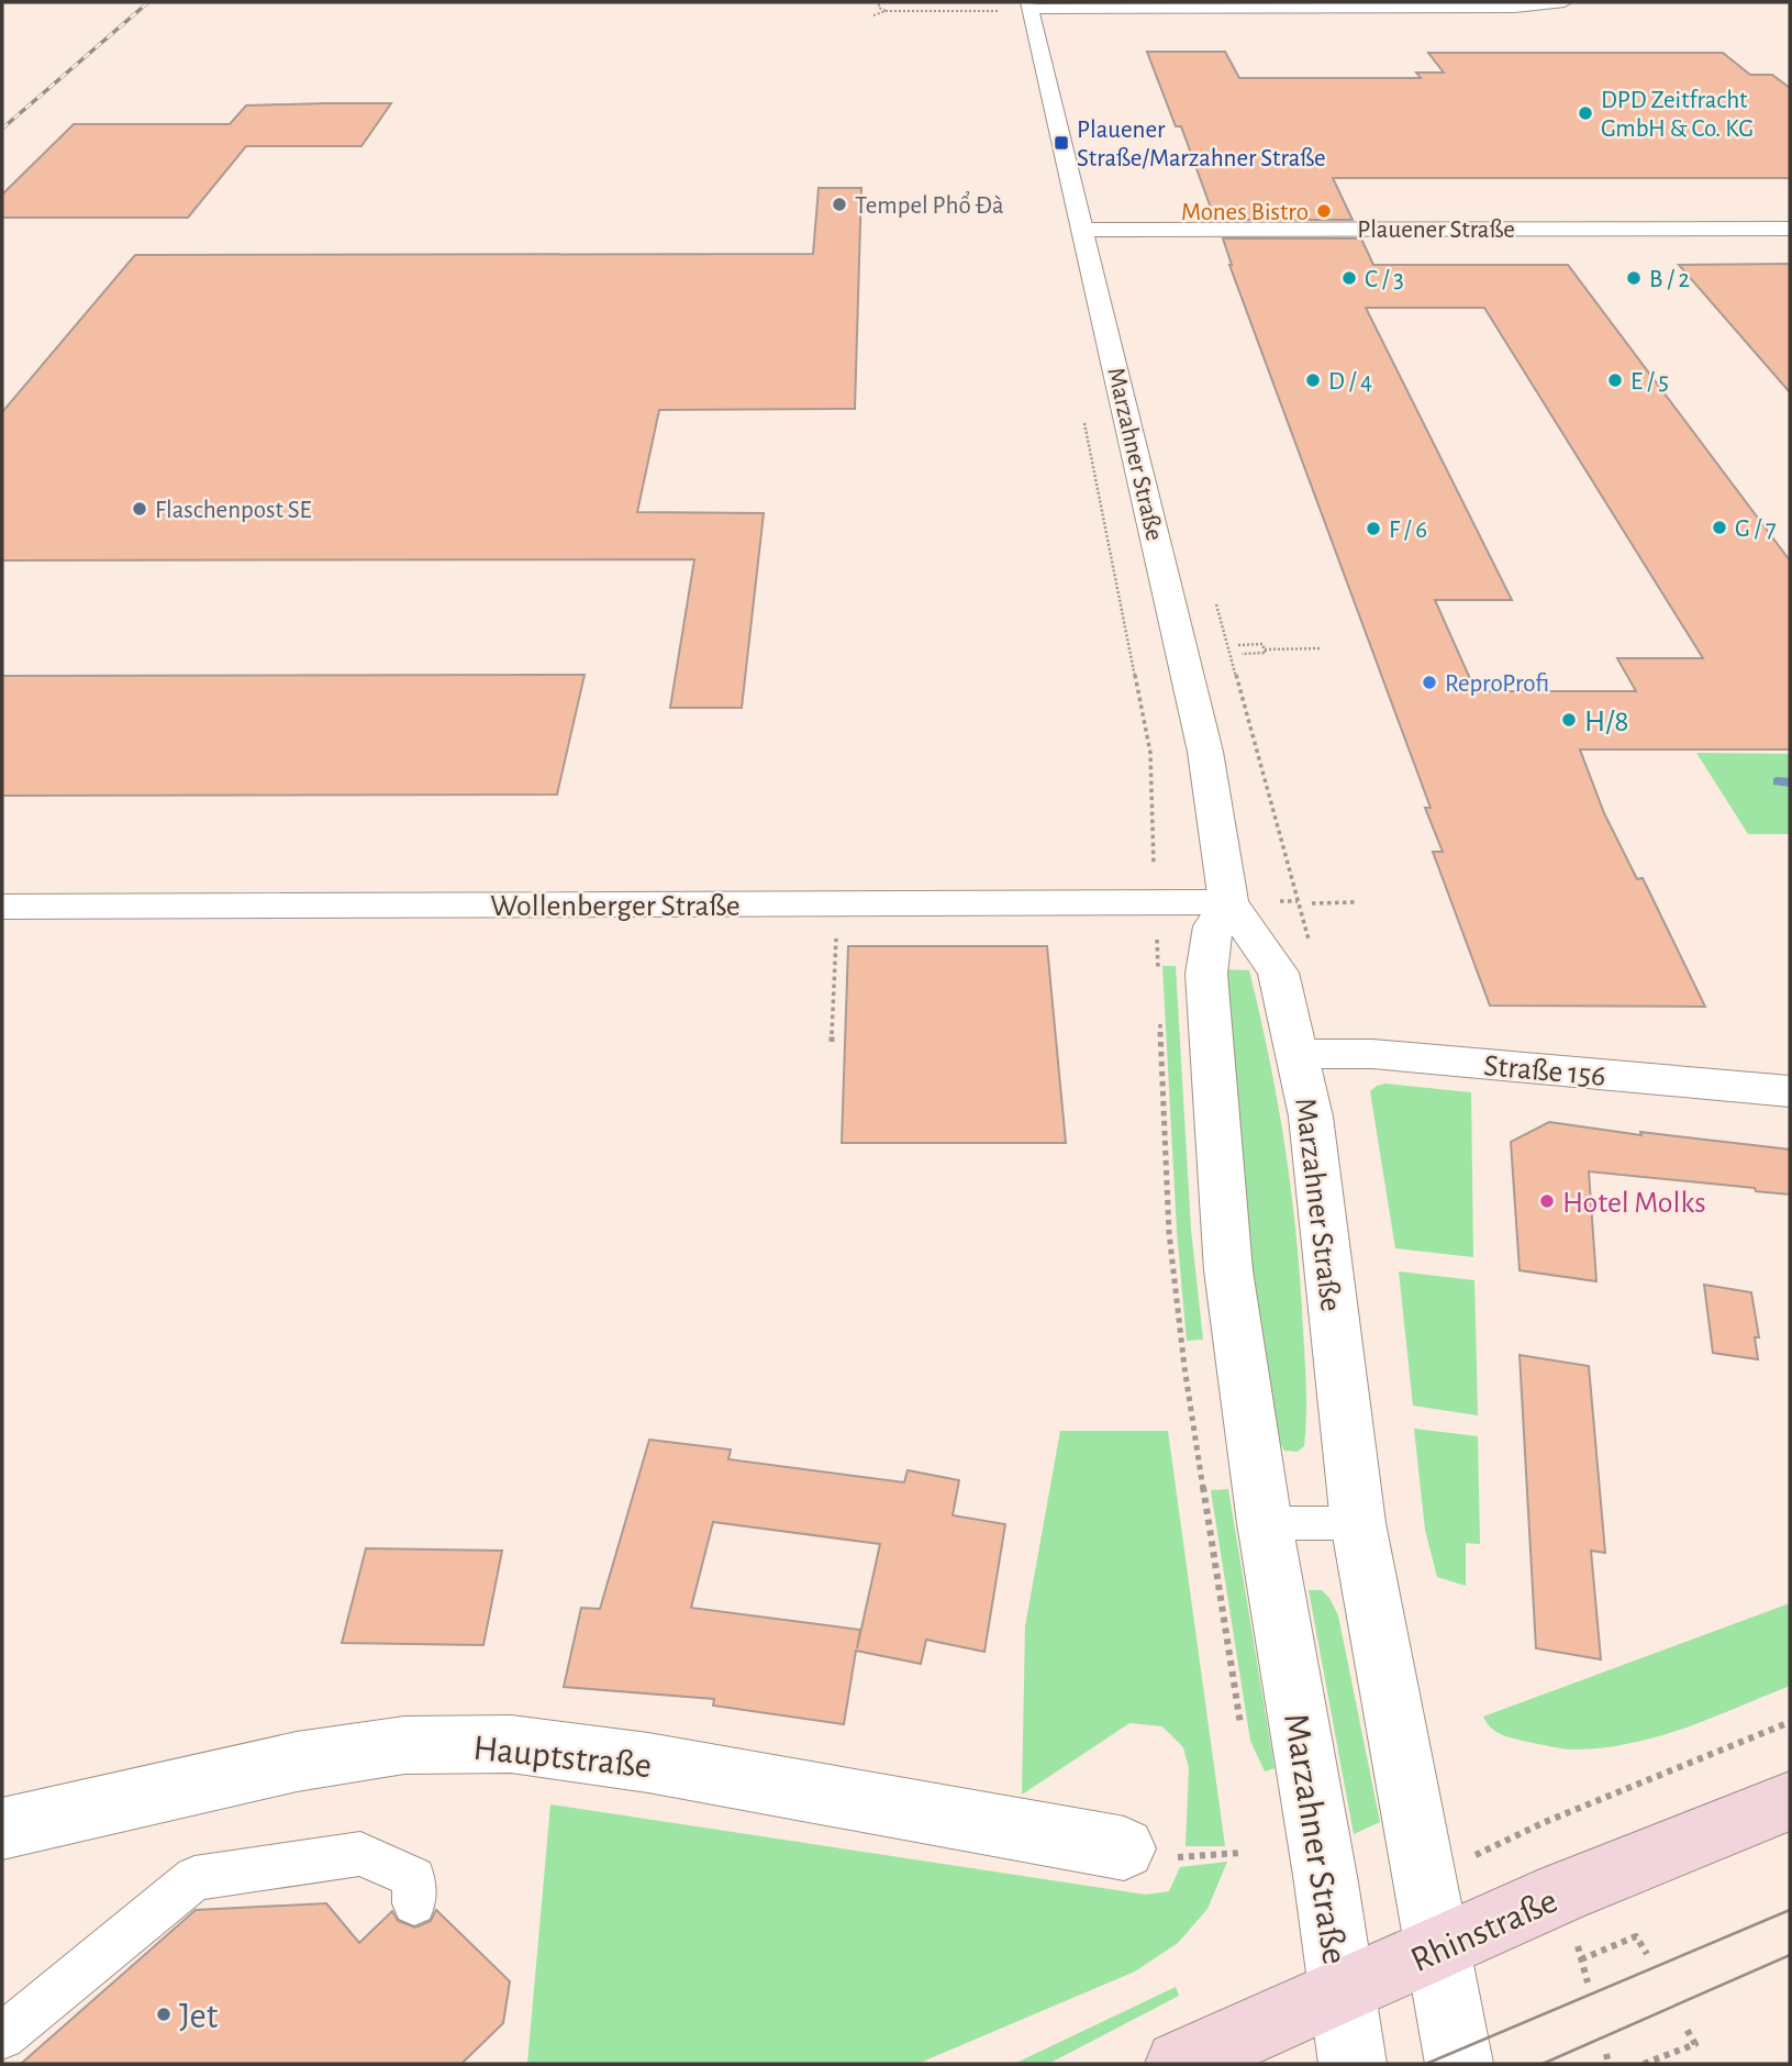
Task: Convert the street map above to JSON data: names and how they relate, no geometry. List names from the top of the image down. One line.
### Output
{"streets":{"main road":["Rhinstraße"],"street":["Plauener Straße","Marzahner Straße","Wollenberger Straße","Straße 156","Hauptstraße"]},"crossings":[["Plauener Straße","Marzahner Straße"],["Marzahner Straße","Wollenberger Straße"],["Marzahner Straße","Straße 156"],["Marzahner Straße","Rhinstraße"]],"places":{"other":["DPD Zeitfracht GmbH & Co. KG","Tempel Phổ Đà","Mones Bistro","C / 3","B / 2","D / 4","E / 5","Flaschenpost SE","G / 7","F / 6","ReproProfi","H/8","Hotel Molks","Jet"],"transit":["Plauener Straße/Marzahner Straße"]}}
